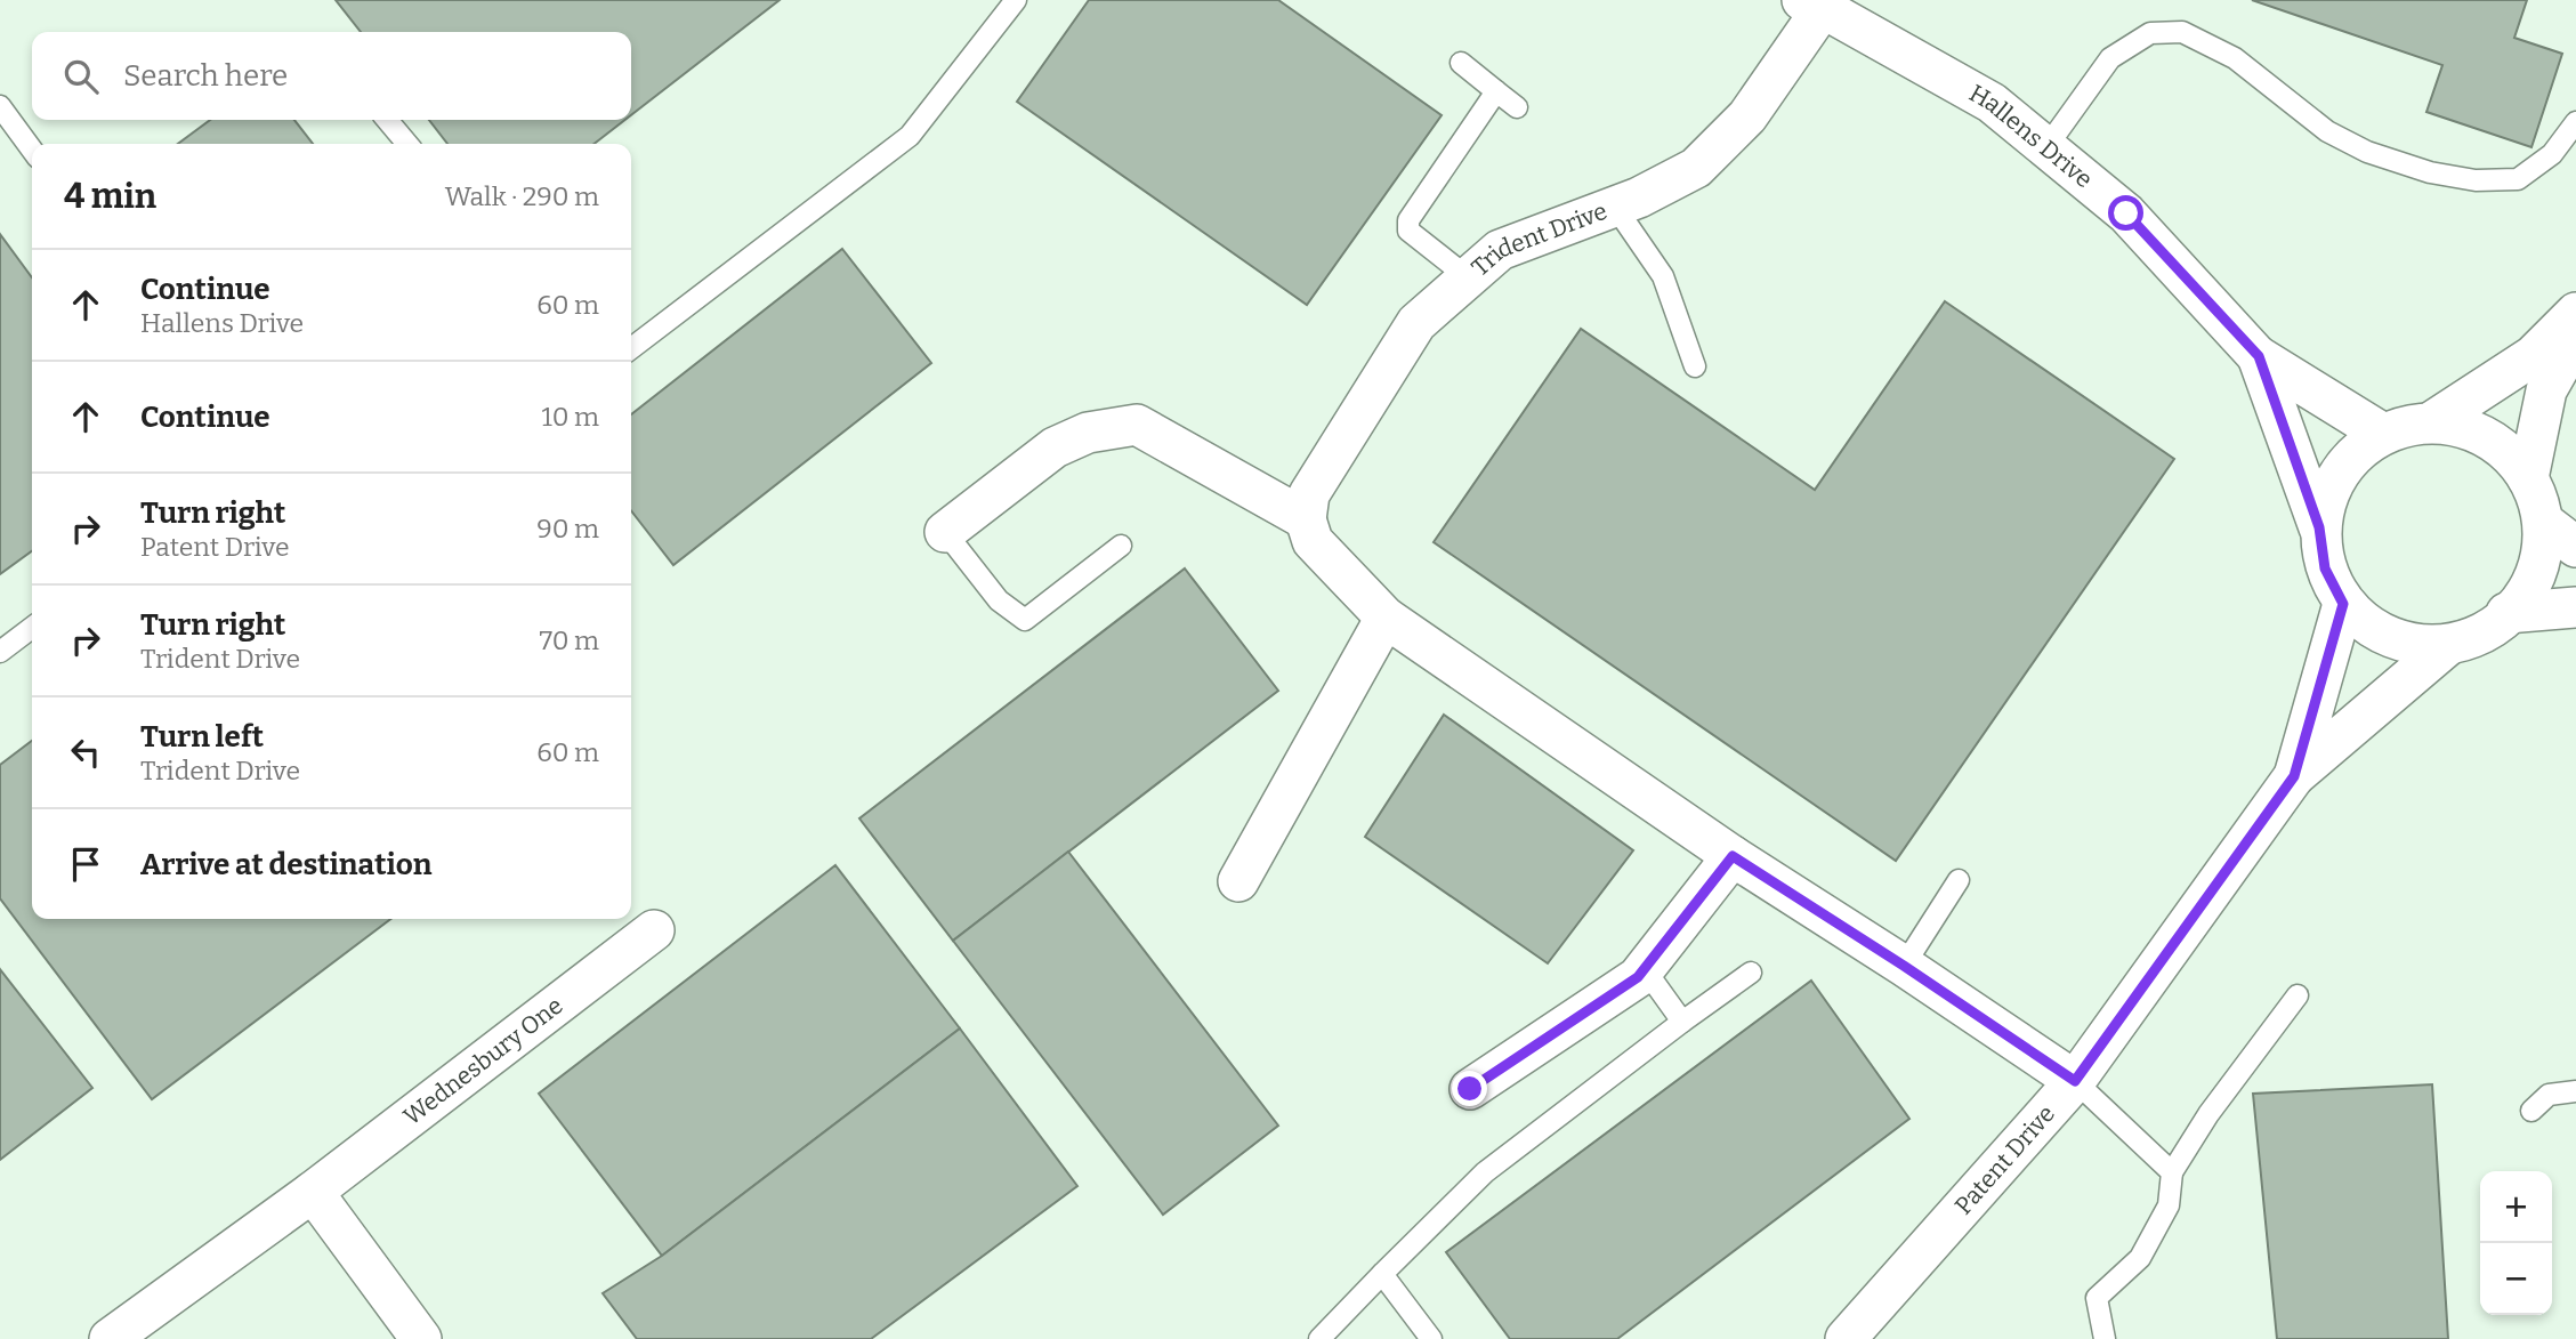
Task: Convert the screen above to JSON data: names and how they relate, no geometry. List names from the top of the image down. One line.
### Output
{"streets":{"street":["Hallens Drive","Trident Drive","Wednesbury One","Patent Drive"]},"crossings":[["Hallens Drive","Trident Drive"],["Hallens Drive","Patent Drive"]],"page":{"search":"Search here","heading":["4 min","Walk · 290 m"],"list":[["Continue","Hallens Drive","60 m"],["Continue","10 m"],["Turn right","Patent Drive","90 m"],["Turn right","Trident Drive","70 m"],["Turn left","Trident Drive","60 m"],"Arrive at destination"],"map_buttons":["+","−"]}}
